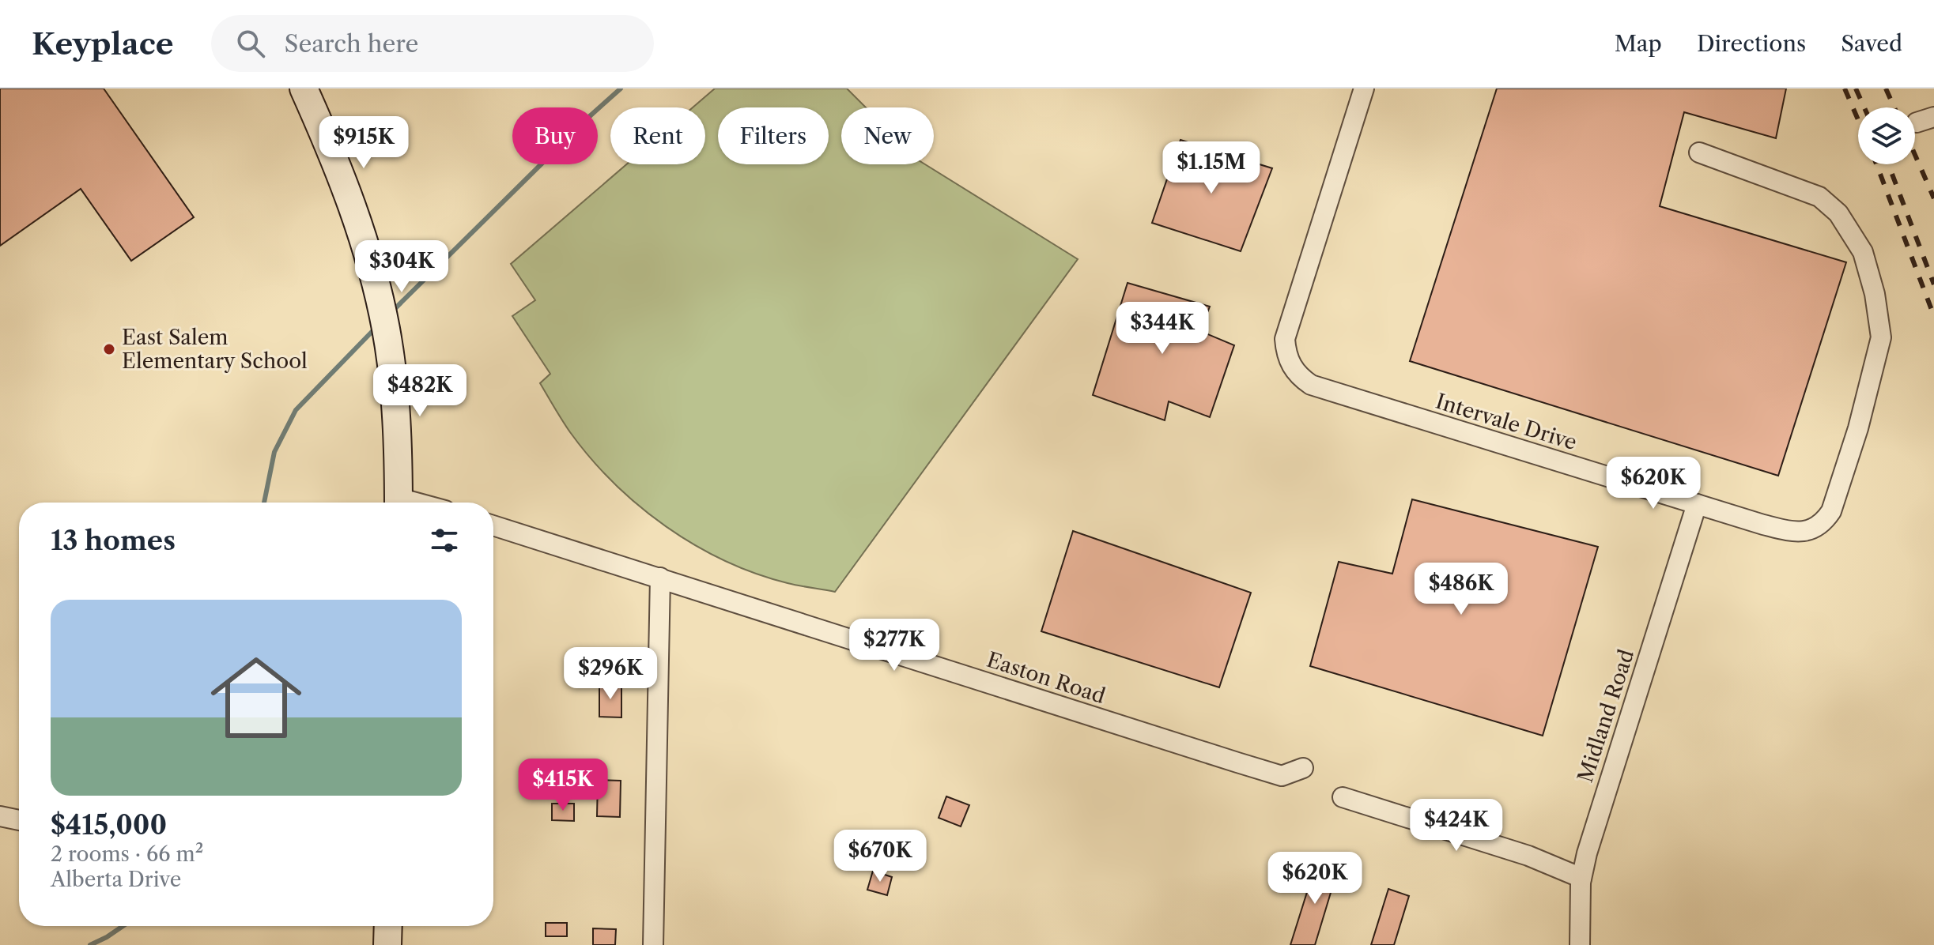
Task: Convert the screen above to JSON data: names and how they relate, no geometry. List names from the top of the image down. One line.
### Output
{"streets":{"street":["Intervale Drive","Easton Road","Midland Road"]},"crossings":[["Intervale Drive","Midland Road"]],"places":["East Salem Elementary School"],"page":{"header":"Keyplace","search":"Search here","nav":["Map","Directions","Saved"],"chip":["Buy","Rent","Filters","New"],"price":["$915K","$1.15M","$304K","$344K","$482K","$620K","$486K","$277K","$296K","$415K","$424K","$670K","$620K"],"heading":"13 homes","list":[{"name":"$415,000","note":"2 rooms · 66 m² · Alberta Drive"}]}}
